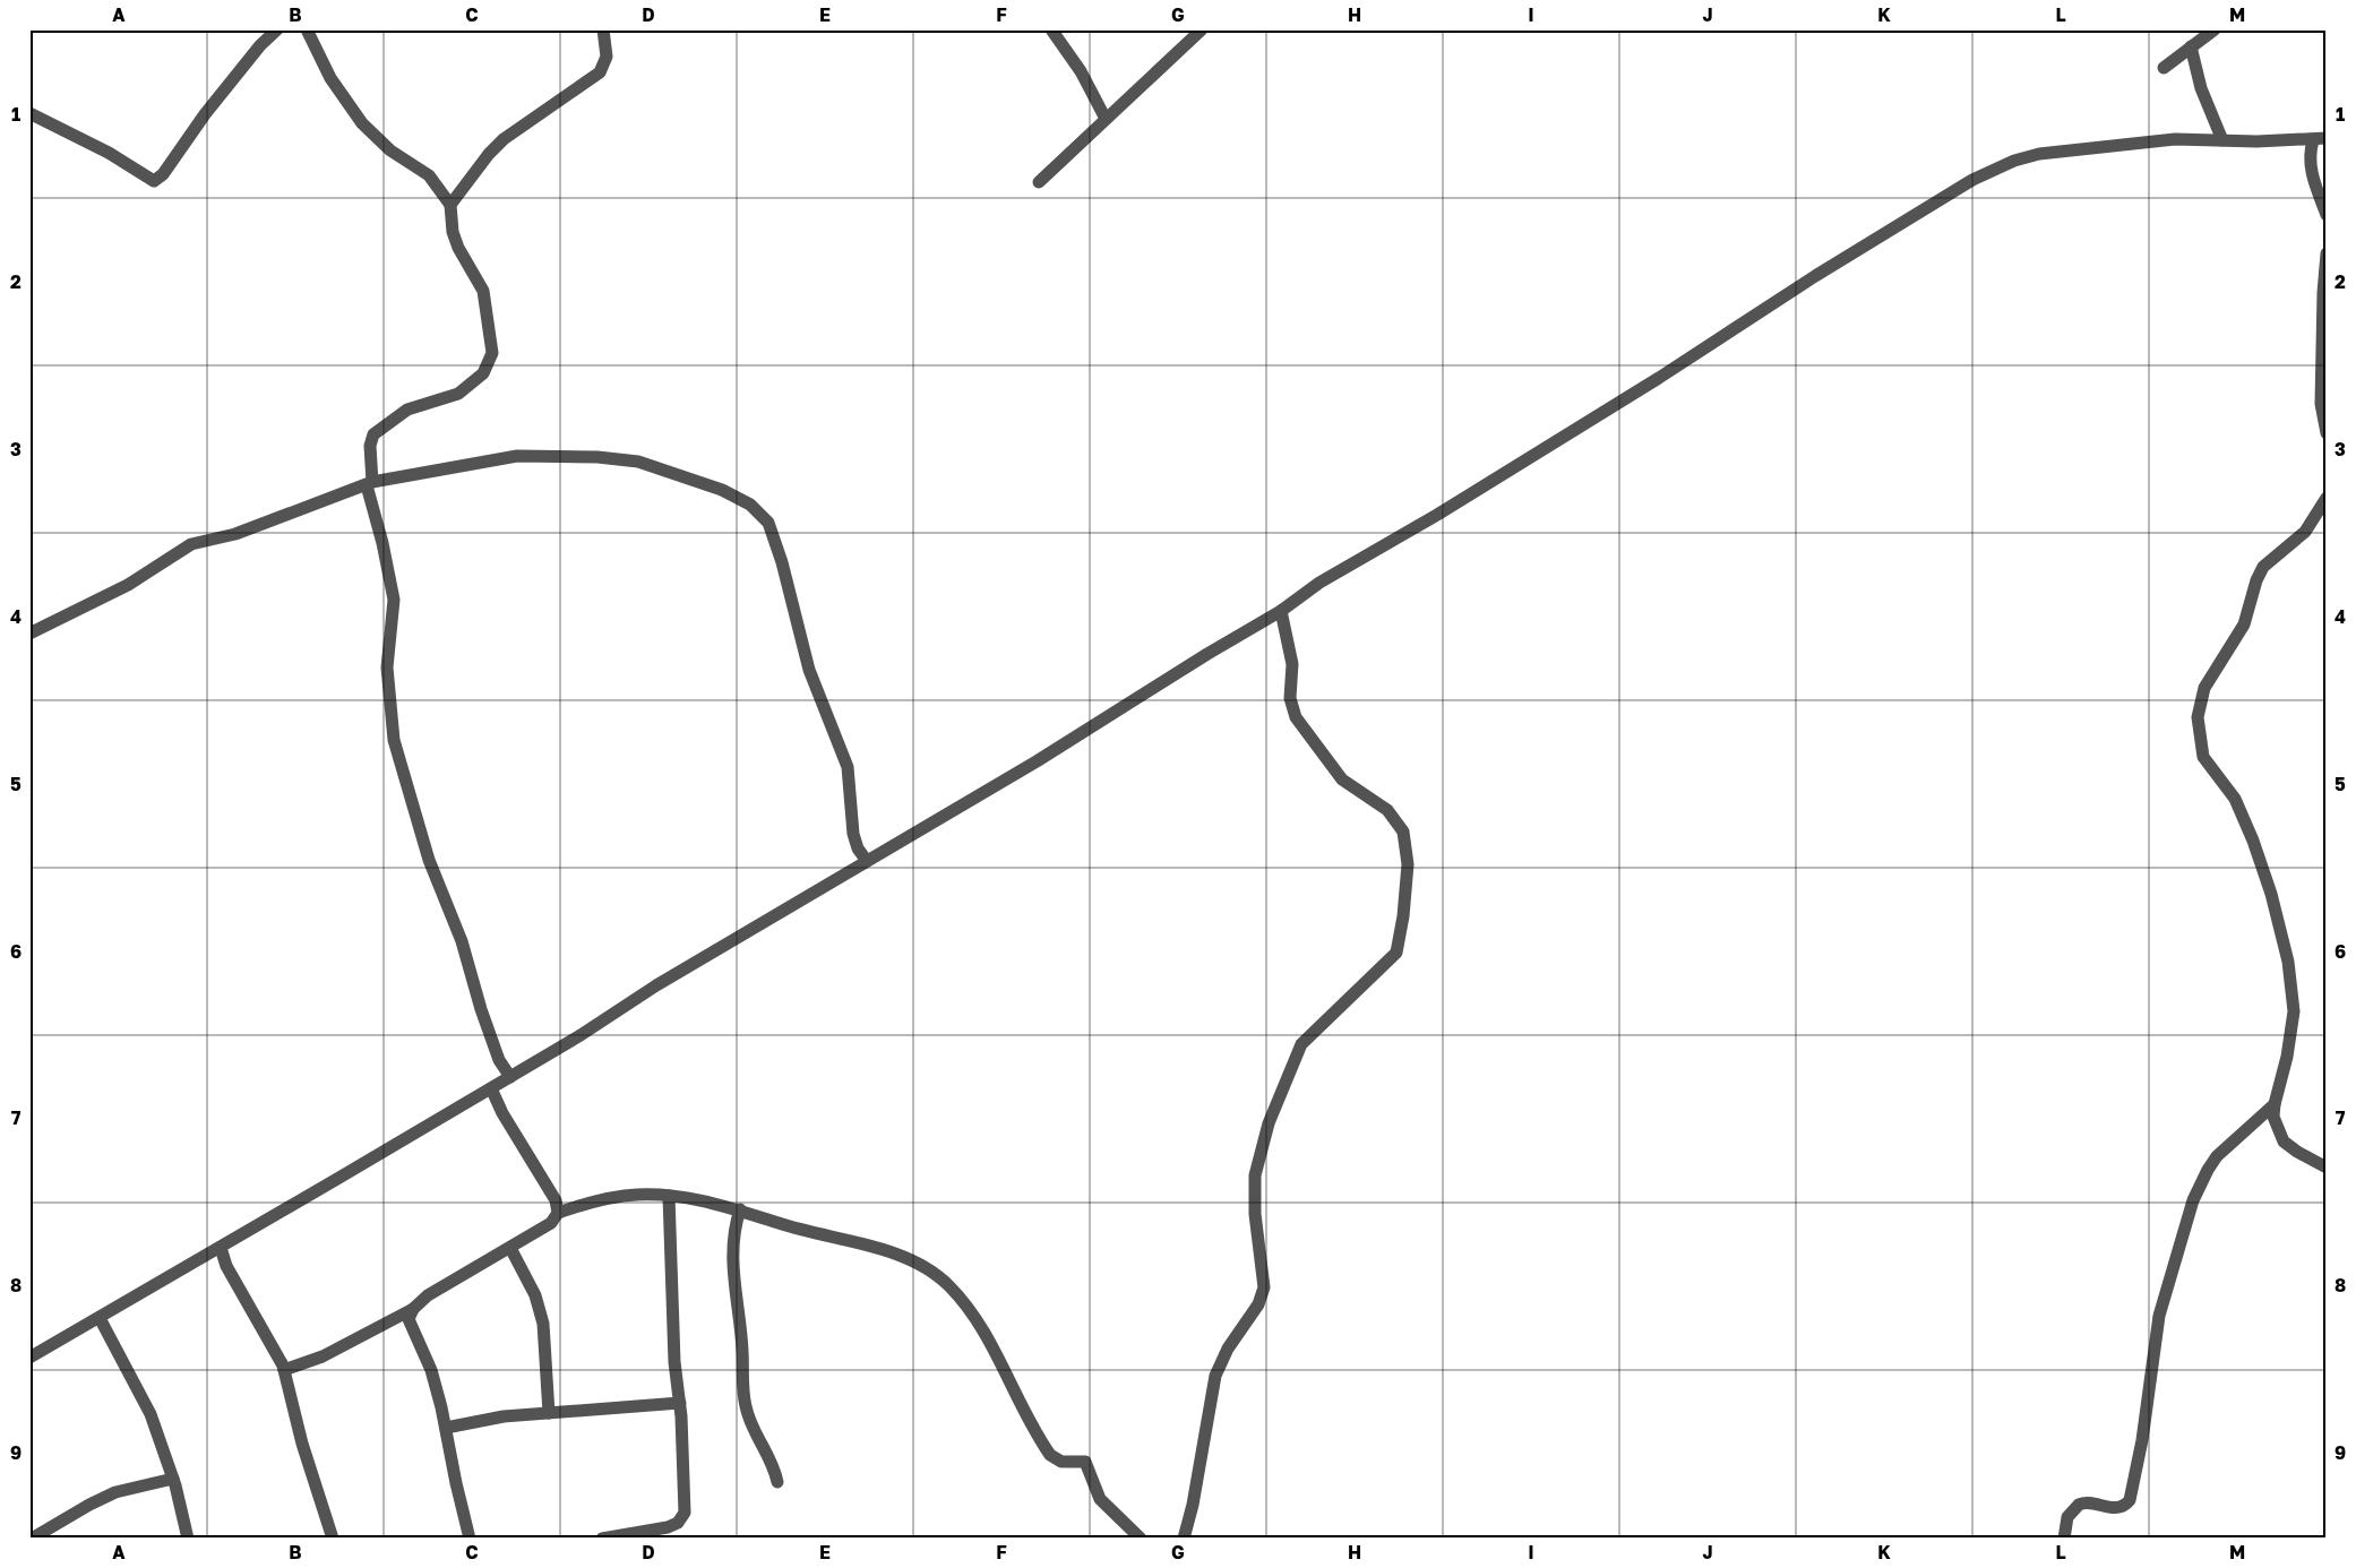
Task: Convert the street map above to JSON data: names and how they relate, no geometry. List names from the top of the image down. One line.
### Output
{"grid":{"columns":["A","B","C","D","E","F","G","H","I","J","K","L","M"],"rows":["1","2","3","4","5","6","7","8","9"]}}
